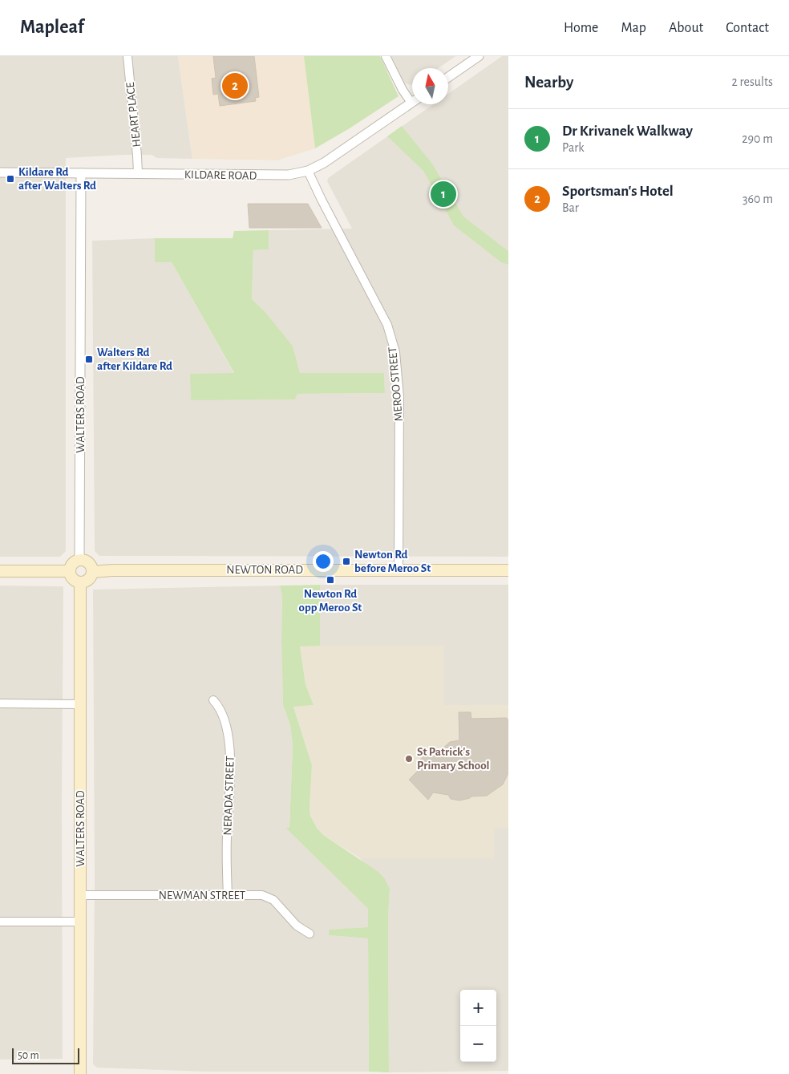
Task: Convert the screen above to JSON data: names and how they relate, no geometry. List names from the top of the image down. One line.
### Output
{"streets":{"main road":["WALTERS ROAD","NEWTON ROAD"],"street":["HEART PLACE","KILDARE ROAD","MEROO STREET","NERADA STREET","NEWMAN STREET"]},"crossings":[["HEART PLACE","KILDARE ROAD"],["KILDARE ROAD","MEROO STREET"],["KILDARE ROAD","WALTERS ROAD"],["MEROO STREET","NEWTON ROAD"],["WALTERS ROAD","NEWTON ROAD"],["WALTERS ROAD","NEWMAN STREET"],["NERADA STREET","NEWMAN STREET"]],"places":{"transit":["Kildare Rd after Walters Rd","Walters Rd after Kildare Rd","Newton Rd before Meroo St","Newton Rd opp Meroo St"],"other":["St Patrick's Primary School"]},"scale_bar":"50 m","north":"top","page":{"header":"Mapleaf","nav":["Home","Map","About","Contact"],"heading":["Nearby","2 results"],"pins":["2","1"],"list":[{"mark":"1","name":"Dr Krivanek Walkway","note":"Park","value":"290 m"},{"mark":"2","name":"Sportsman's Hotel","note":"Bar","value":"360 m"}],"map_buttons":["+","−"],"scale":"50 m"}}
